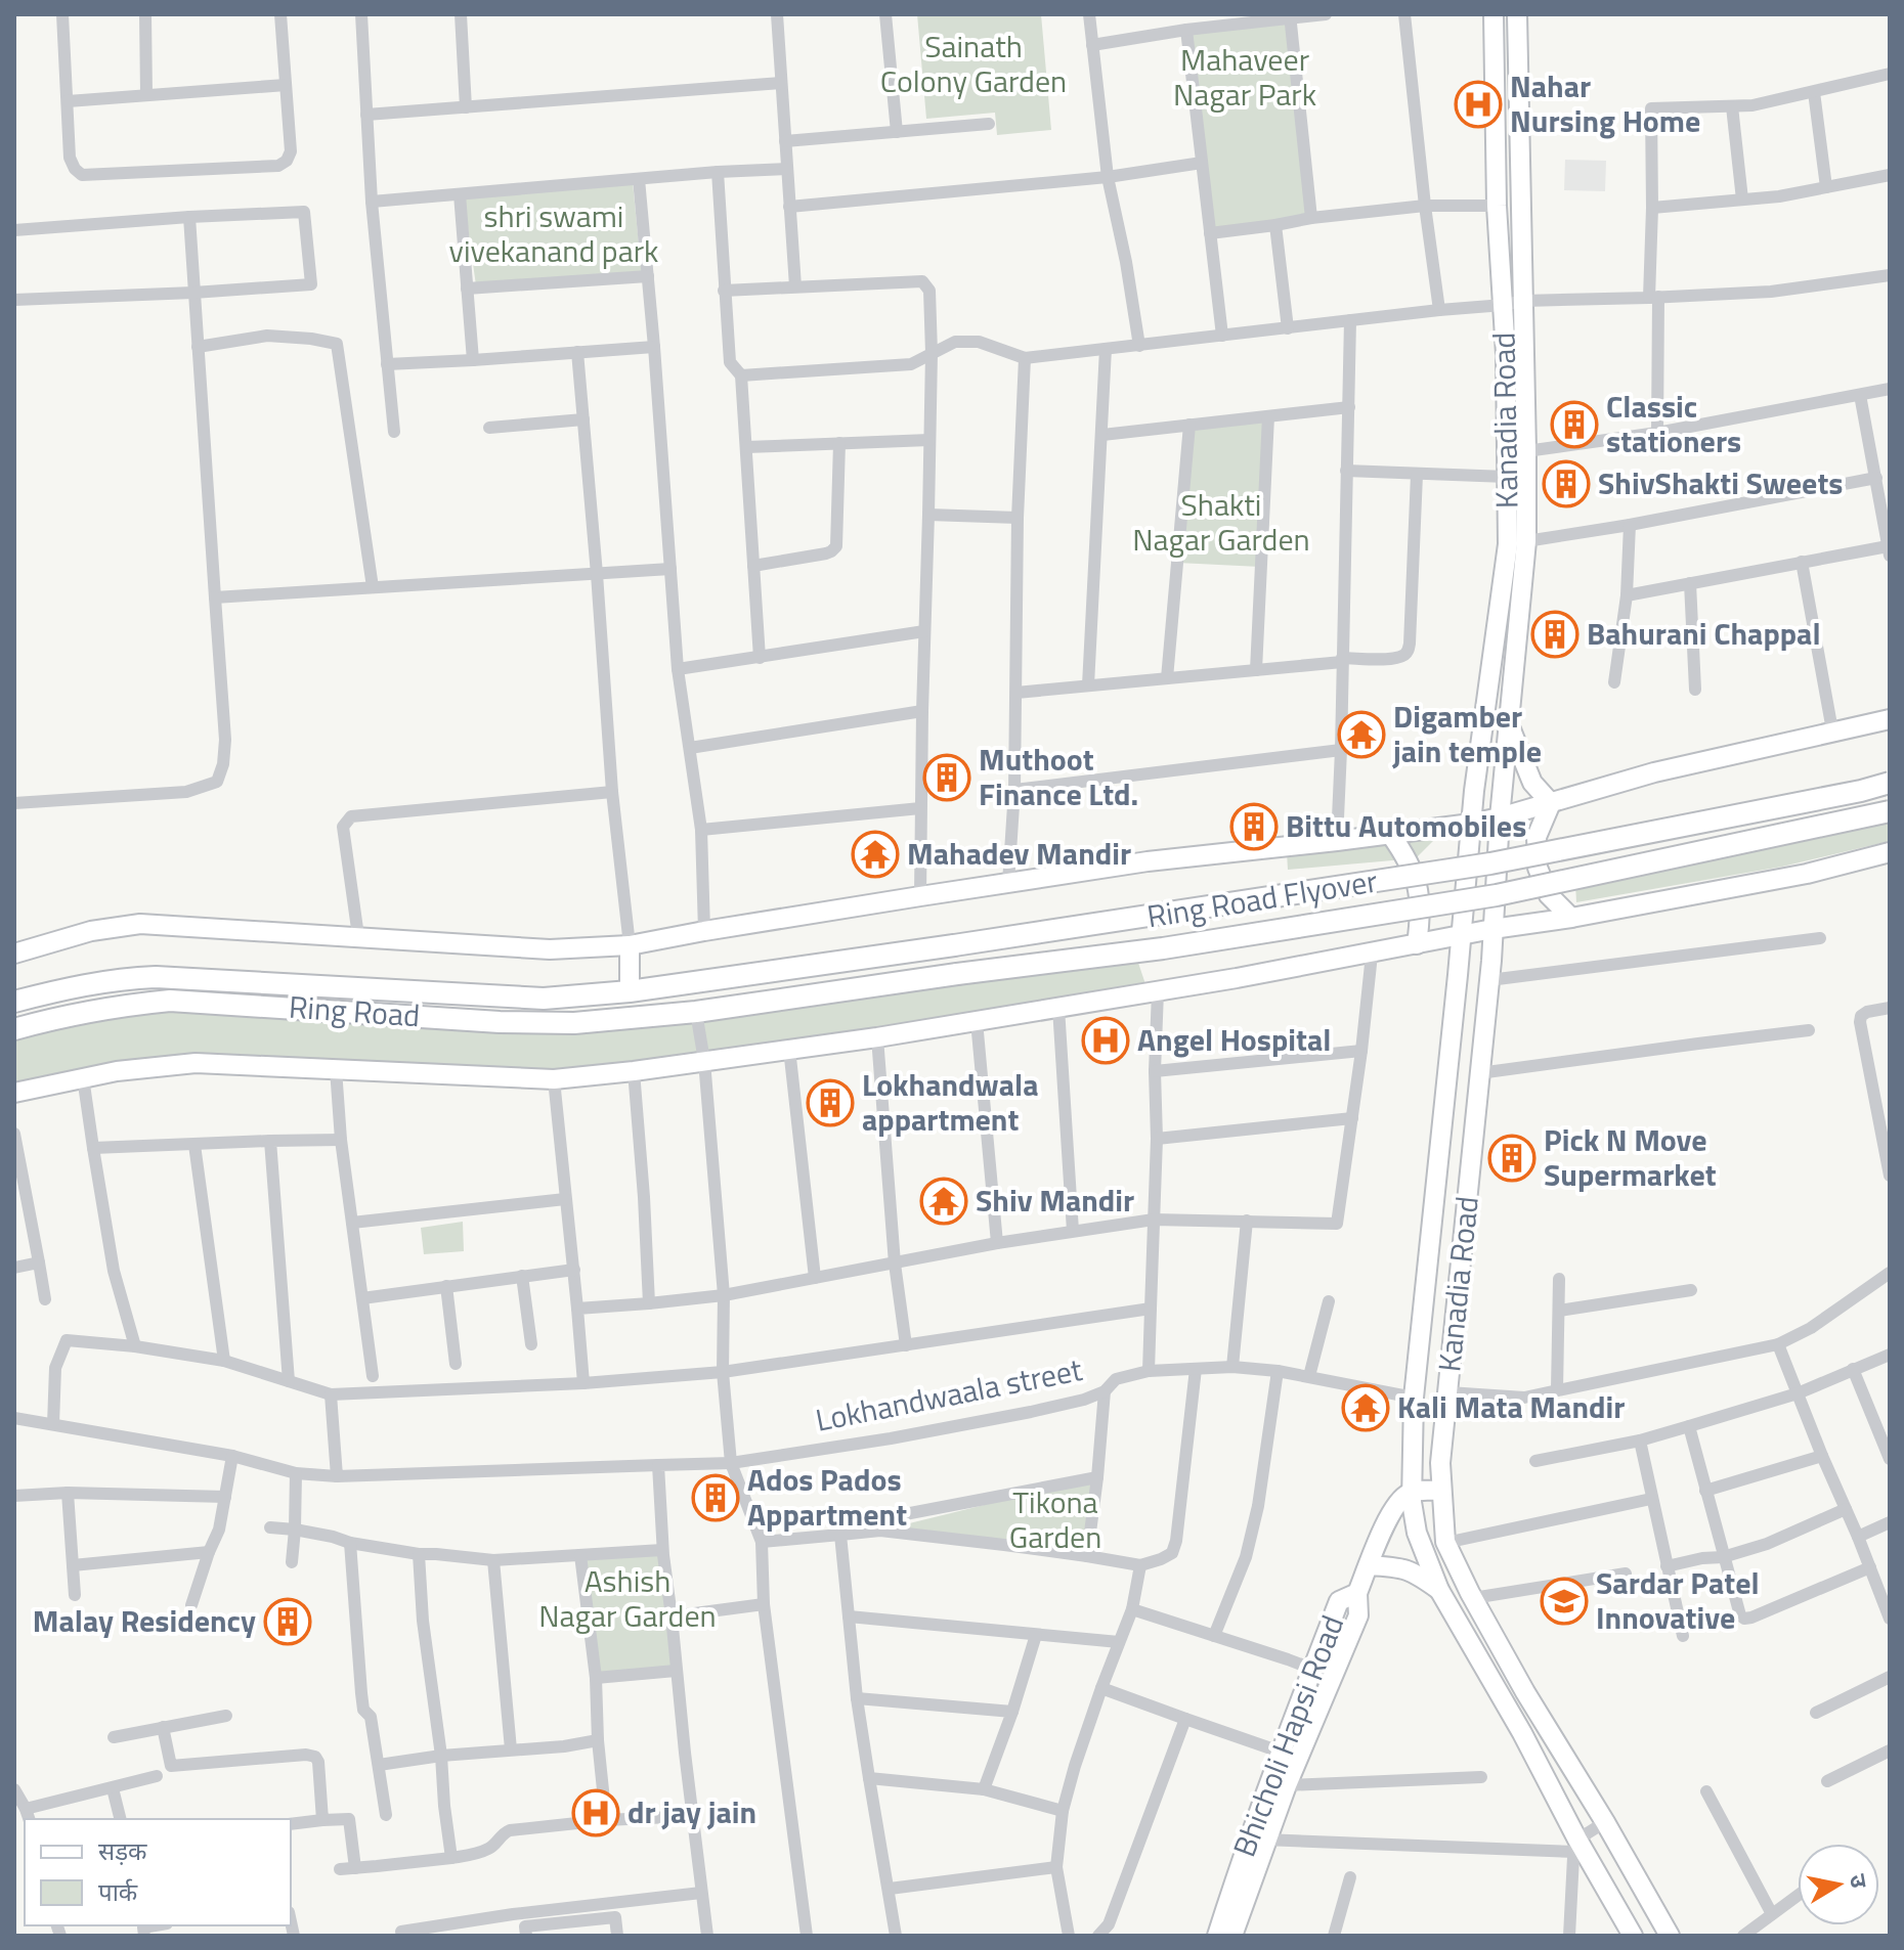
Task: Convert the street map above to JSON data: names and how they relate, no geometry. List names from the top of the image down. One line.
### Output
{"streets":{"main road":["Ring Road Flyover","Ring Road"],"street":["Kanadia Road","Lokhandwaala street","Bhicholi Hapsi Road"]},"crossings":[["Kanadia Road","Lokhandwaala street"],["Kanadia Road","Bhicholi Hapsi Road"],["Ring Road Flyover","Ring Road"]],"parks":["Sainath Colony Garden","Mahaveer Nagar Park","shri swami vivekanand park","Shakti Nagar Garden","Tikona Garden","Ashish Nagar Garden"],"places":{"hospital":["Nahar Nursing Home","Angel Hospital","dr jay jain"],"building":["Classic stationers","ShivShakti Sweets","Bahurani Chappal","Muthoot Finance Ltd.","Bittu Automobiles","Lokhandwala appartment","Pick N Move Supermarket","Ados Pados Appartment","Malay Residency"],"temple":["Digamber jain temple","Mahadev Mandir","Shiv Mandir","Kali Mata Mandir"],"school or university":["Sardar Patel Innovative"]},"legend":["सड़क","पार्क"],"north":"right"}
